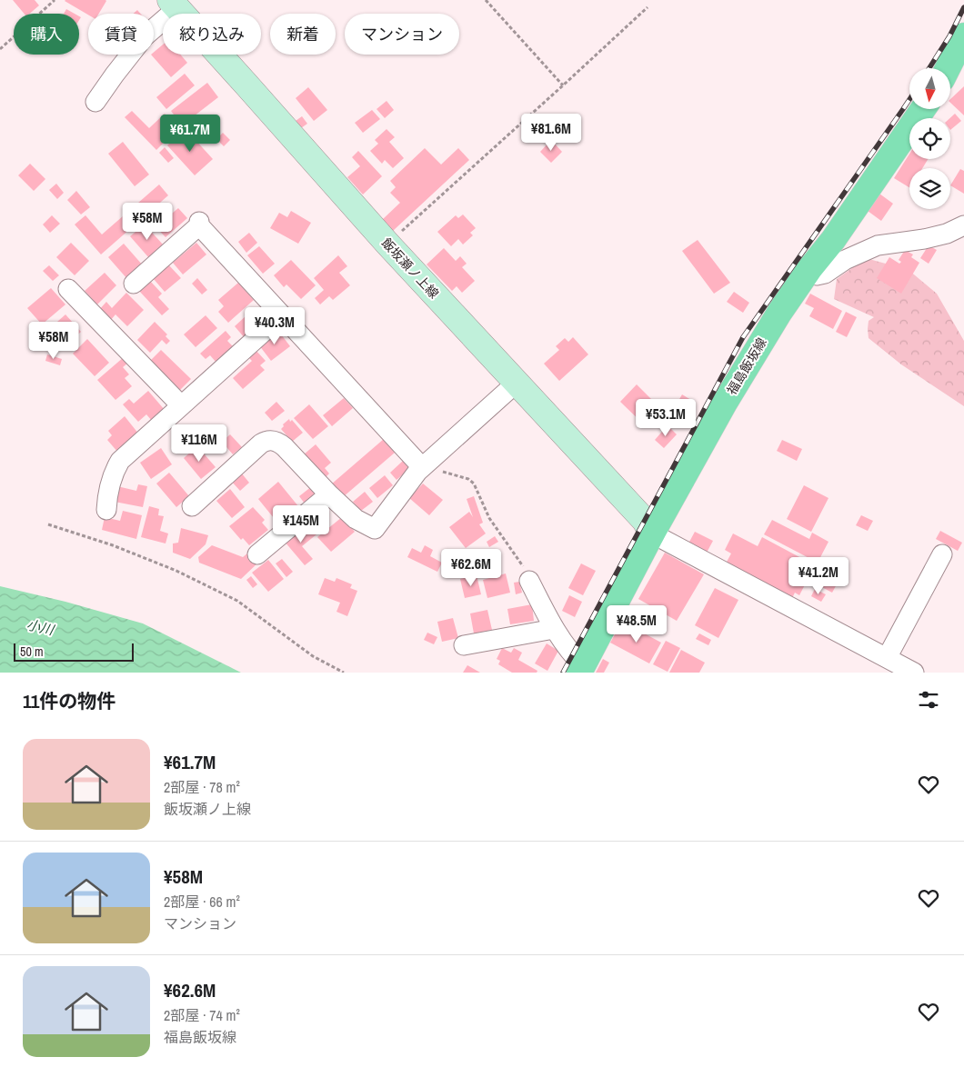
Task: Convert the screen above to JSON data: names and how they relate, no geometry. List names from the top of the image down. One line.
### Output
{"streets":{"main road":["飯坂瀬ノ上線","福島飯坂線"]},"crossings":[["飯坂瀬ノ上線","福島飯坂線"]],"water":["小川"],"scale_bar":"50 m","north":"bottom","page":{"chip":["購入","賃貸","絞り込み","新着","マンション"],"price":["¥81.6M","¥61.7M","¥58M","¥40.3M","¥58M","¥53.1M","¥116M","¥145M","¥62.6M","¥41.2M","¥48.5M"],"scale":"50 m","heading":"11件の物件","list":[{"name":"¥61.7M","note":"2部屋 · 78 m² · 飯坂瀬ノ上線"},{"name":"¥58M","note":"2部屋 · 66 m² · マンション"},{"name":"¥62.6M","note":"2部屋 · 74 m² · 福島飯坂線"}]}}
